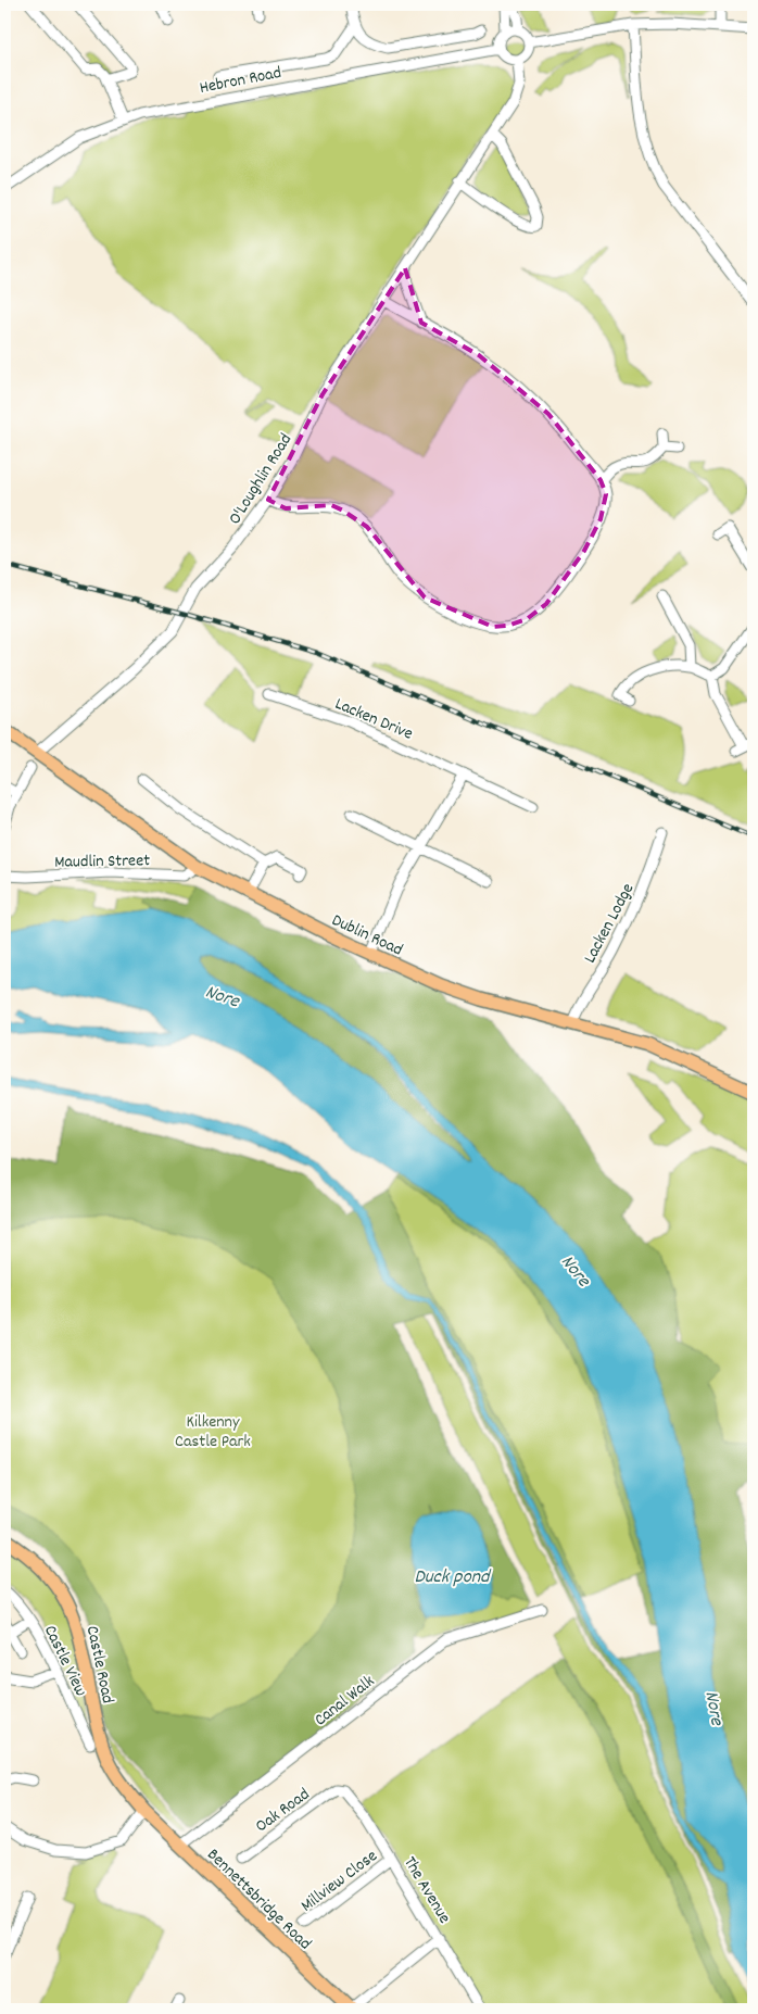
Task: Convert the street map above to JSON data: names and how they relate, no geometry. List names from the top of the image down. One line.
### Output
{"streets":{"main road":["Dublin Road","Castle Road","Bennettsbridge Road"],"street":["Hebron Road","O'Loughlin Road","Lacken Drive","Maudlin Street","Lacken Lodge","Castle View","Canal Walk","Oak Road","Millview Close","The Avenue"]},"crossings":[["Hebron Road","O'Loughlin Road"],["O'Loughlin Road","Dublin Road"],["Maudlin Street","Dublin Road"],["Lacken Lodge","Dublin Road"],["Castle Road","Bennettsbridge Road"],["Canal Walk","Bennettsbridge Road"],["Oak Road","The Avenue"],["Millview Close","The Avenue"]],"water":["Nore","Duck pond"],"parks":["Kilkenny Castle Park"]}
